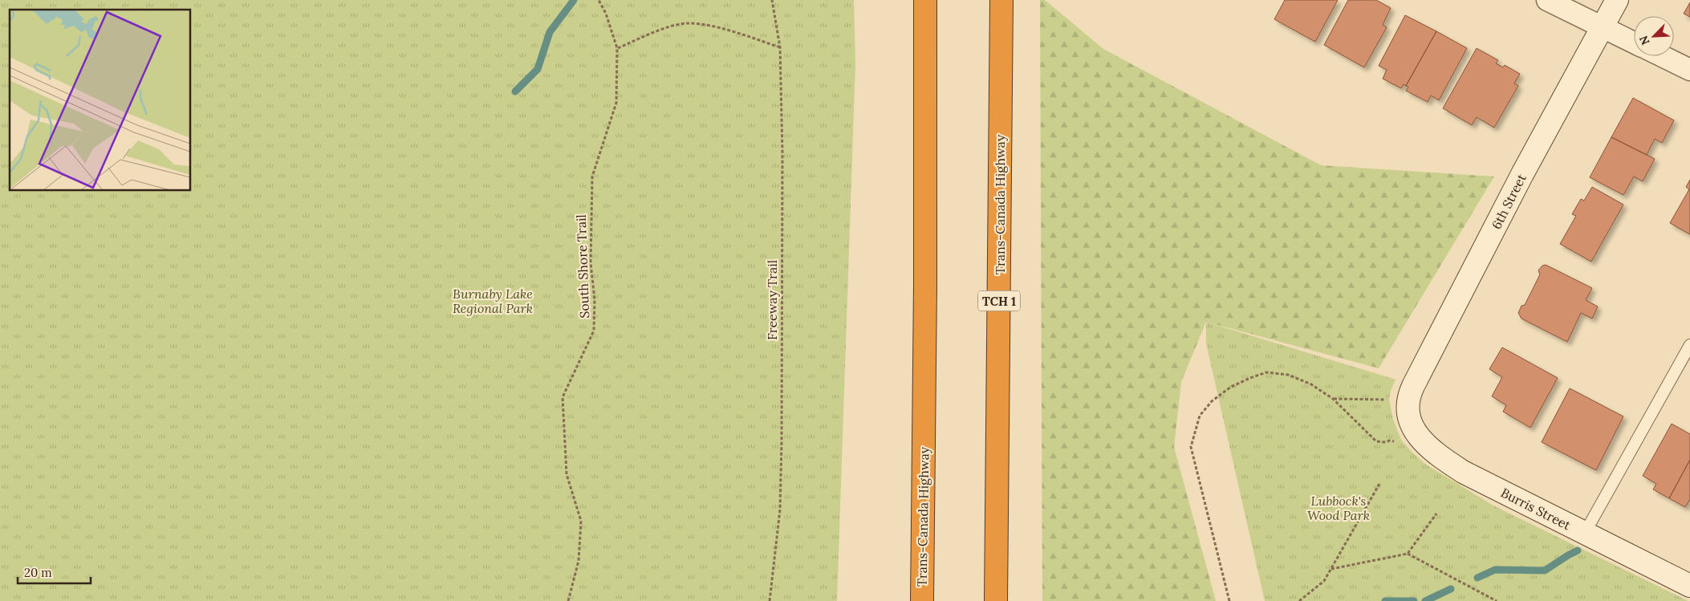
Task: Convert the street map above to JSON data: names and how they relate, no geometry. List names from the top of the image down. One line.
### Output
{"streets":{"highway":["Trans-Canada Highway","TCH 1"],"street":["6th Street","Burris Street"],"path":["South Shore Trail","Freeway Trail"]},"crossings":[["6th Street","Burris Street"]],"parks":["Burnaby Lake Regional Park","Lubbock's Wood Park"],"scale_bar":"20 m","north":"bottom left"}
